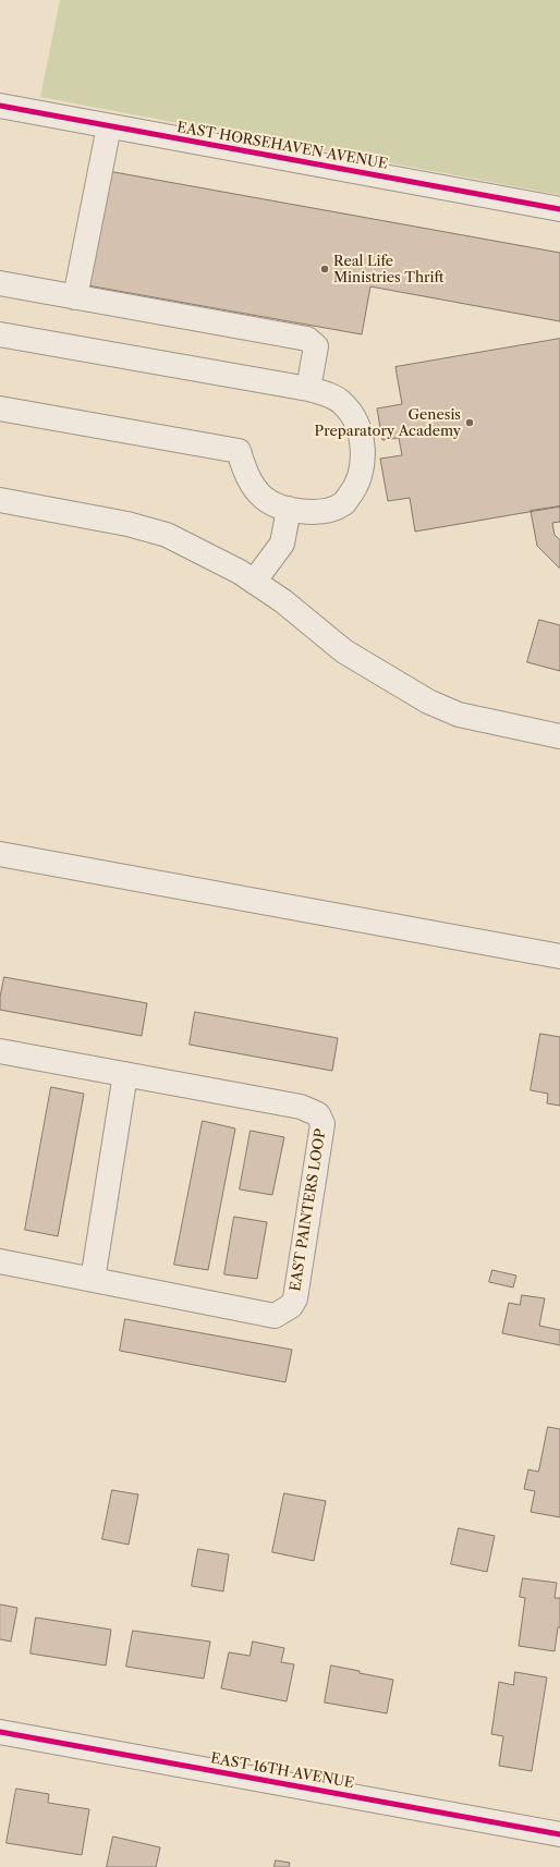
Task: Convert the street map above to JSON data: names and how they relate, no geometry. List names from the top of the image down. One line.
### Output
{"streets":{"street":["EAST HORSEHAVEN AVENUE","EAST PAINTERS LOOP","EAST 16TH AVENUE"]},"places":["Real Life Ministries Thrift","Genesis Preparatory Academy"]}
